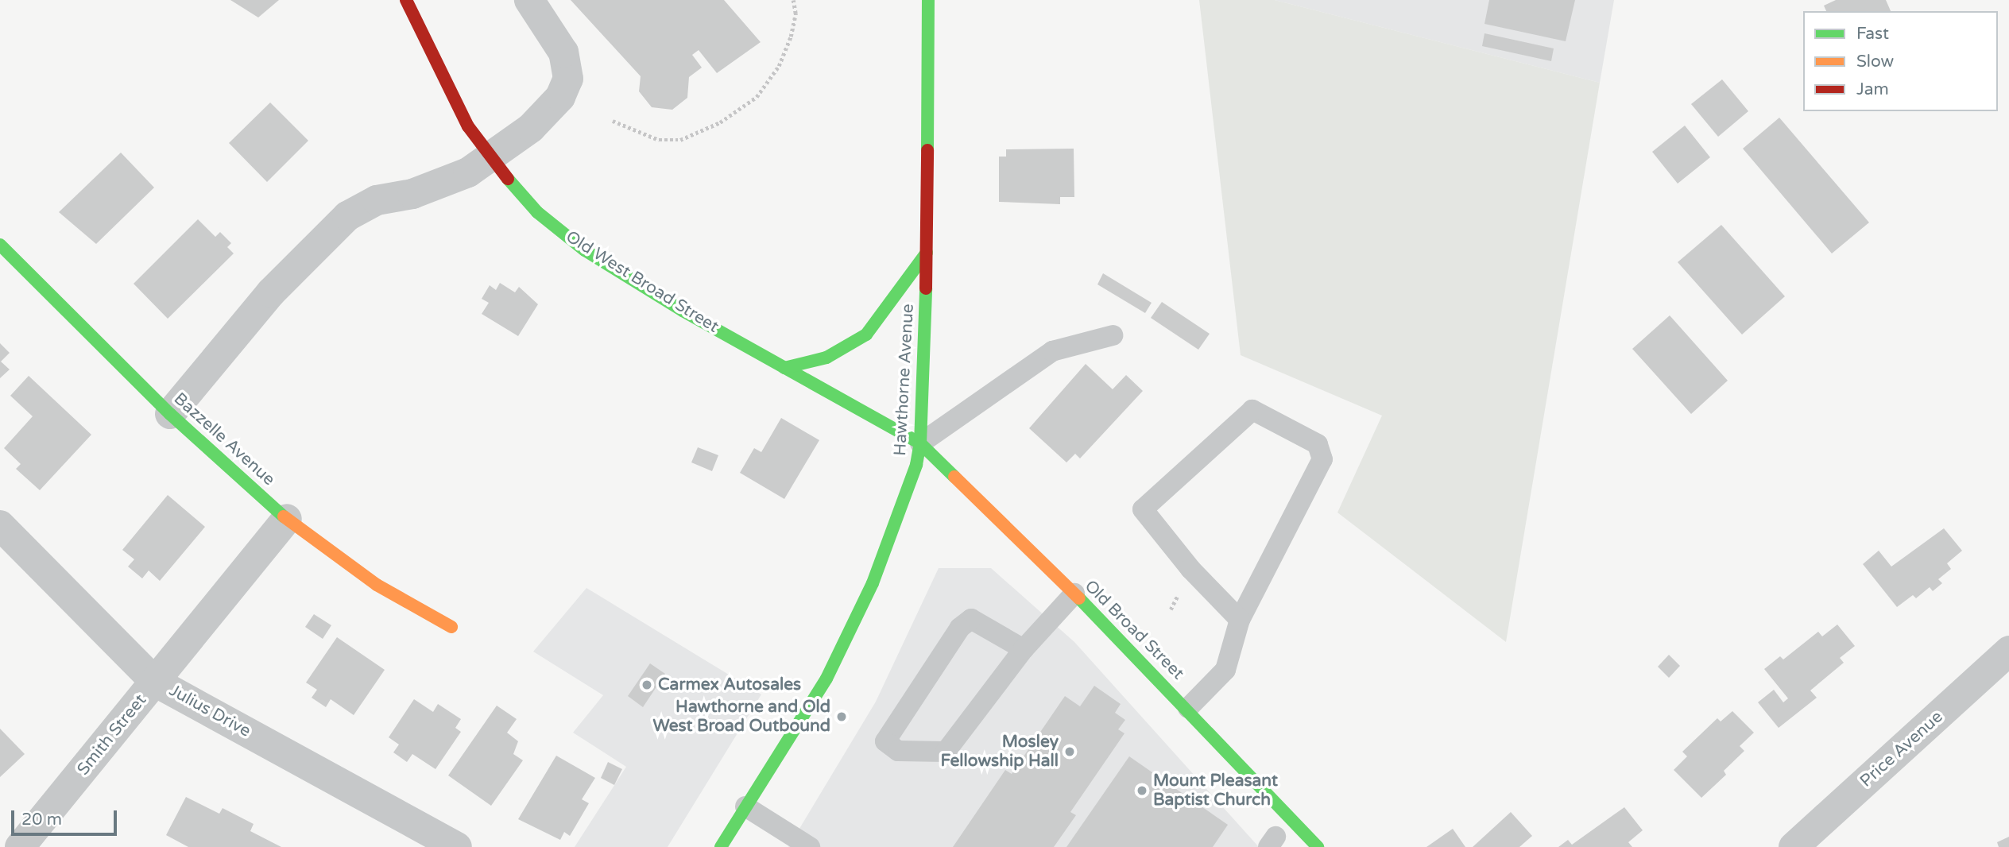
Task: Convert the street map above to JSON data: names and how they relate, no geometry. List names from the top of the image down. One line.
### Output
{"streets":{"street":["Old West Broad Street","Hawthorne Avenue","Bazzelle Avenue","Old Broad Street","Julius Drive","Smith Street","Price Avenue"]},"crossings":[["Old West Broad Street","Hawthorne Avenue"],["Old West Broad Street","Old Broad Street"],["Hawthorne Avenue","Old Broad Street"],["Bazzelle Avenue","Smith Street"],["Julius Drive","Smith Street"]],"places":["Carmex Autosales","Hawthorne and Old West Broad Outbound","Mosley Fellowship Hall","Mount Pleasant Baptist Church"],"legend":["Fast","Slow","Jam"],"scale_bar":"20 m"}
